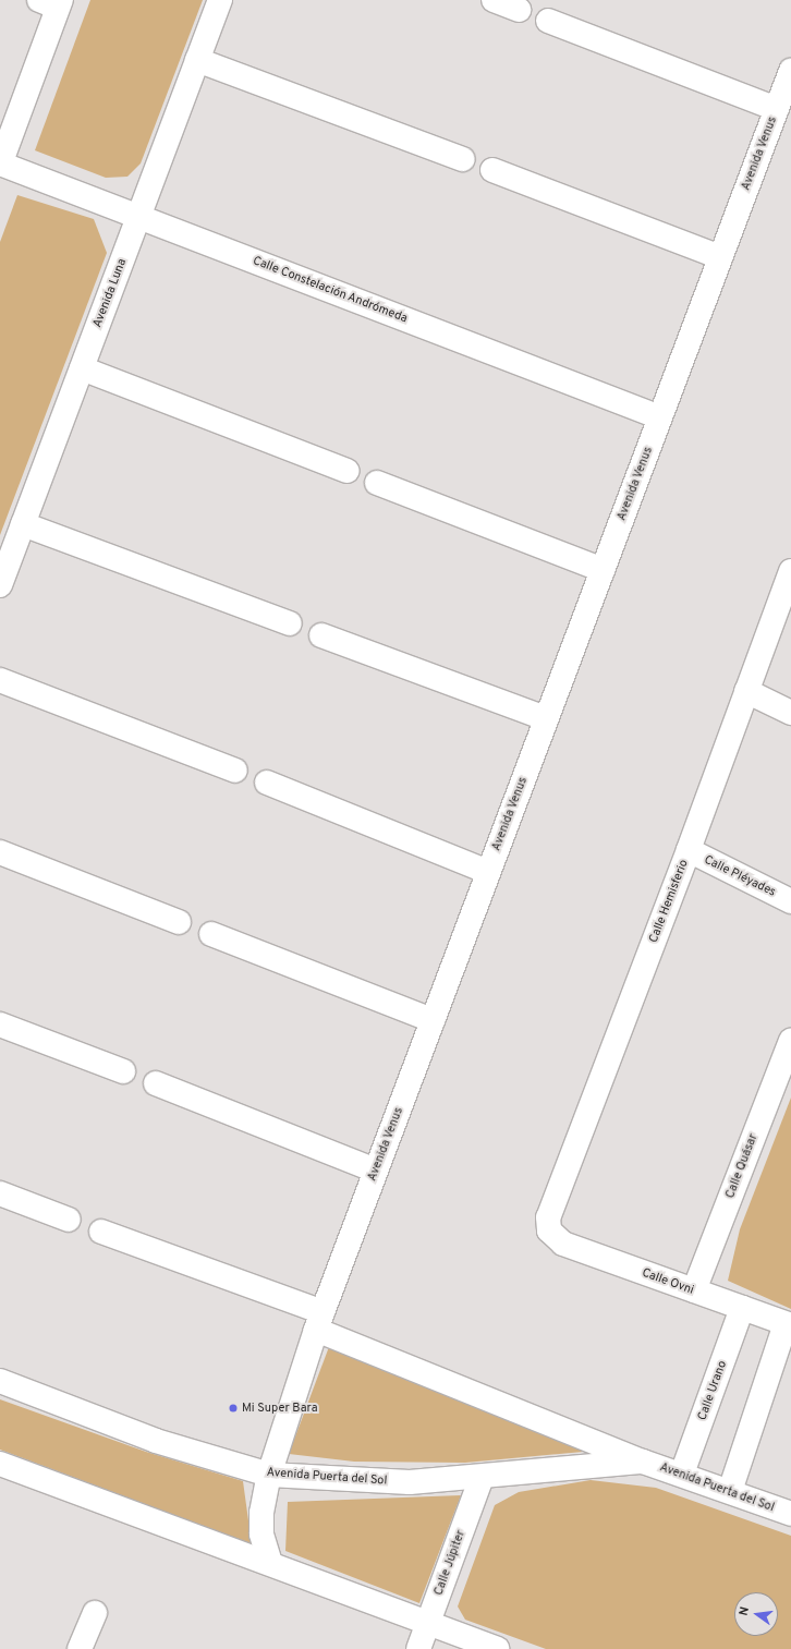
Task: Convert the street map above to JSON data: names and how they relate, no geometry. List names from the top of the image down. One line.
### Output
{"streets":{"street":["Avenida Venus","Calle Constelación Andrómeda","Avenida Luna","Calle Pléyades","Calle Hemisferio","Calle Quásar","Calle Ovni","Calle Urano","Avenida Puerta del Sol","Calle Júpiter"]},"crossings":[["Avenida Venus","Calle Constelación Andrómeda"],["Avenida Venus","Avenida Puerta del Sol"],["Calle Constelación Andrómeda","Avenida Luna"],["Calle Pléyades","Calle Hemisferio"],["Calle Hemisferio","Calle Ovni"],["Calle Quásar","Calle Ovni"],["Calle Ovni","Calle Urano"],["Calle Urano","Avenida Puerta del Sol"],["Avenida Puerta del Sol","Calle Júpiter"]],"places":["Mi Super Bara"],"north":"left"}
